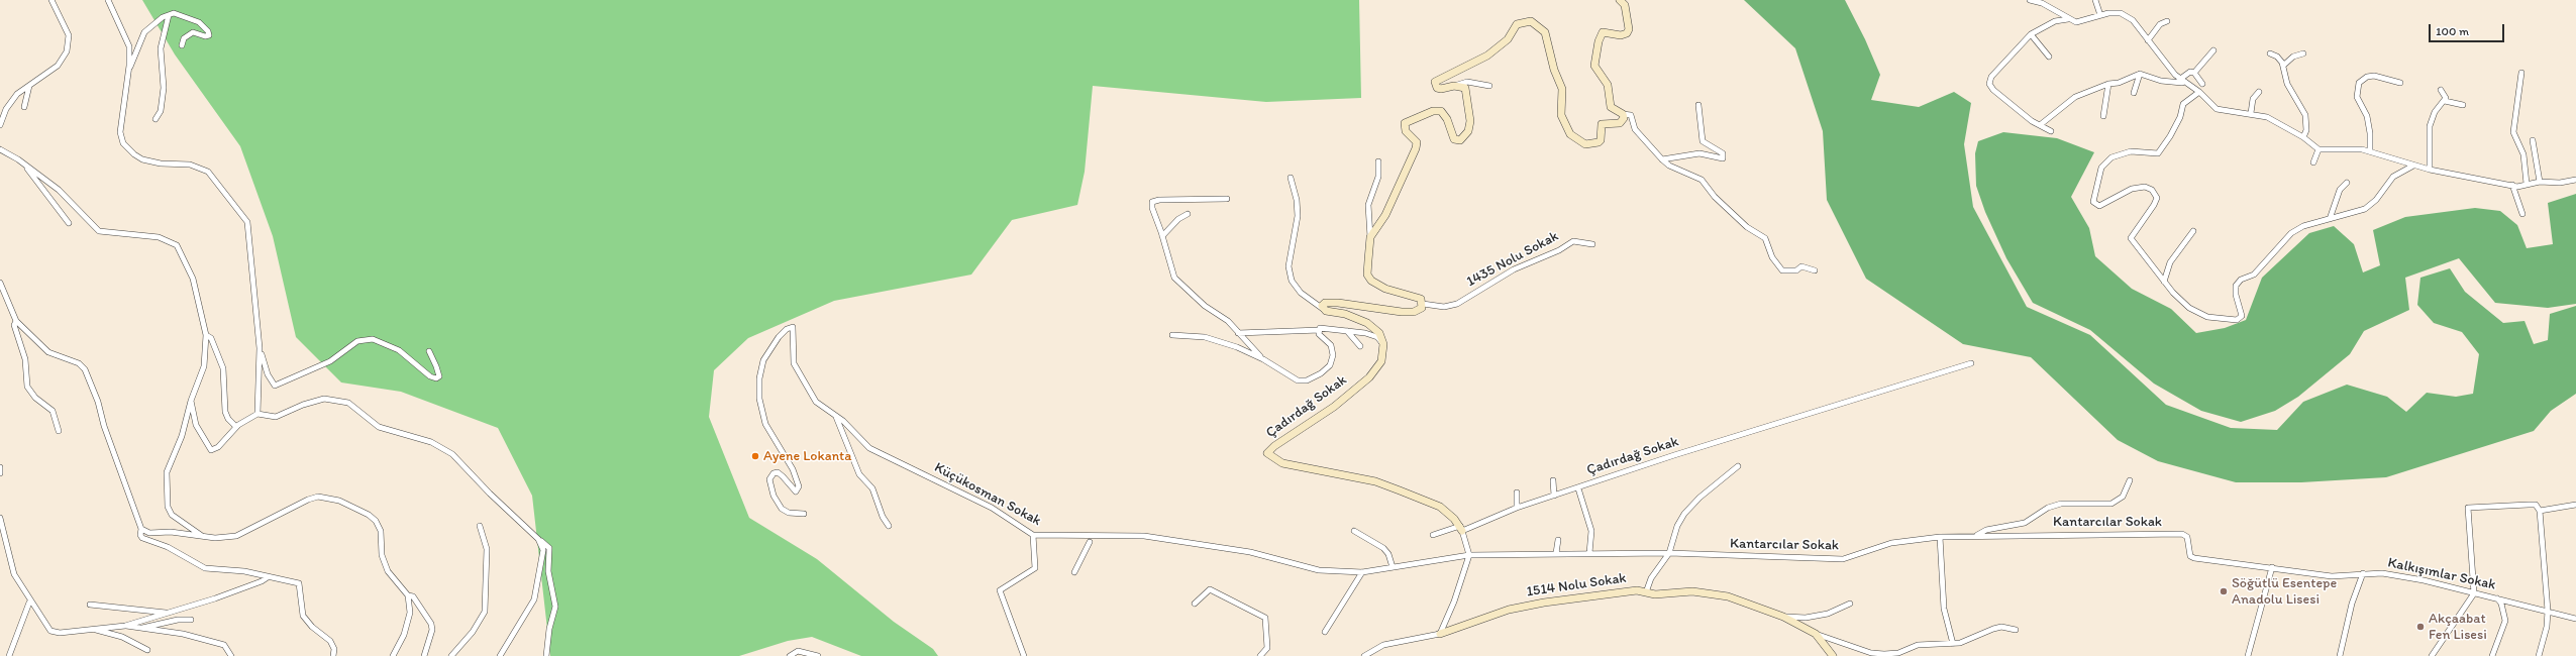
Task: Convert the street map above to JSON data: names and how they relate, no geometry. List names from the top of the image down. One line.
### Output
{"streets":{"street":["1435 Nolu Sokak","Çadırdağ Sokak","Küçükosman Sokak","Kantarcılar Sokak","Kalkışımlar Sokak","1514 Nolu Sokak"]},"crossings":[["Küçükosman Sokak","Kantarcılar Sokak"],["Kantarcılar Sokak","Kalkışımlar Sokak"]],"places":["Ayene Lokanta","Söğütlü Esentepe Anadolu Lisesi","Akçaabat Fen Lisesi"],"scale_bar":"100 m"}
